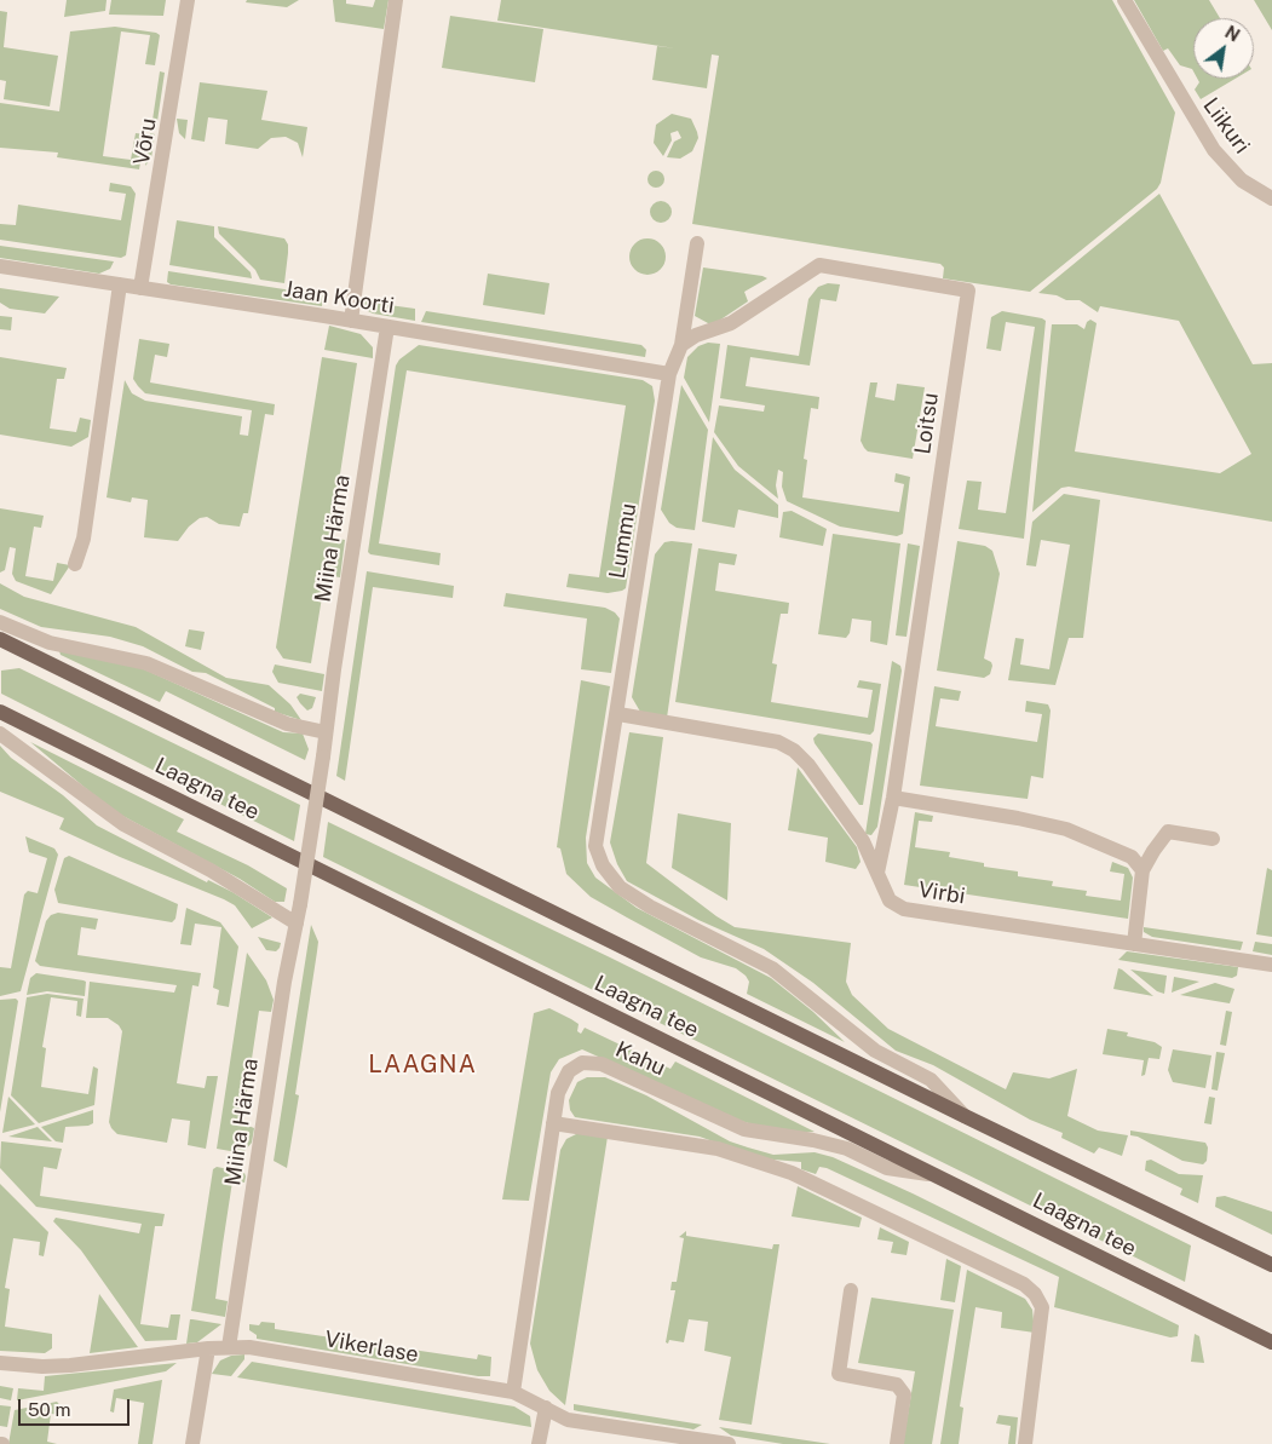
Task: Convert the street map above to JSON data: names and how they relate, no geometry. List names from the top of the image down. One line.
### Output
{"streets":{"main road":["Laagna tee"],"street":["Liikuri","Võru","Jaan Koorti","Loitsu","Miina Härma","Lummu","Virbi","Kahu","Vikerlase"]},"crossings":[["Võru","Jaan Koorti"],["Jaan Koorti","Miina Härma"],["Jaan Koorti","Lummu"],["Loitsu","Lummu"],["Loitsu","Virbi"],["Miina Härma","Vikerlase"],["Lummu","Laagna tee"],["Lummu","Virbi"],["Laagna tee","Kahu"],["Kahu","Vikerlase"]],"districts":["LAAGNA"],"scale_bar":"50 m","north":"top right"}
